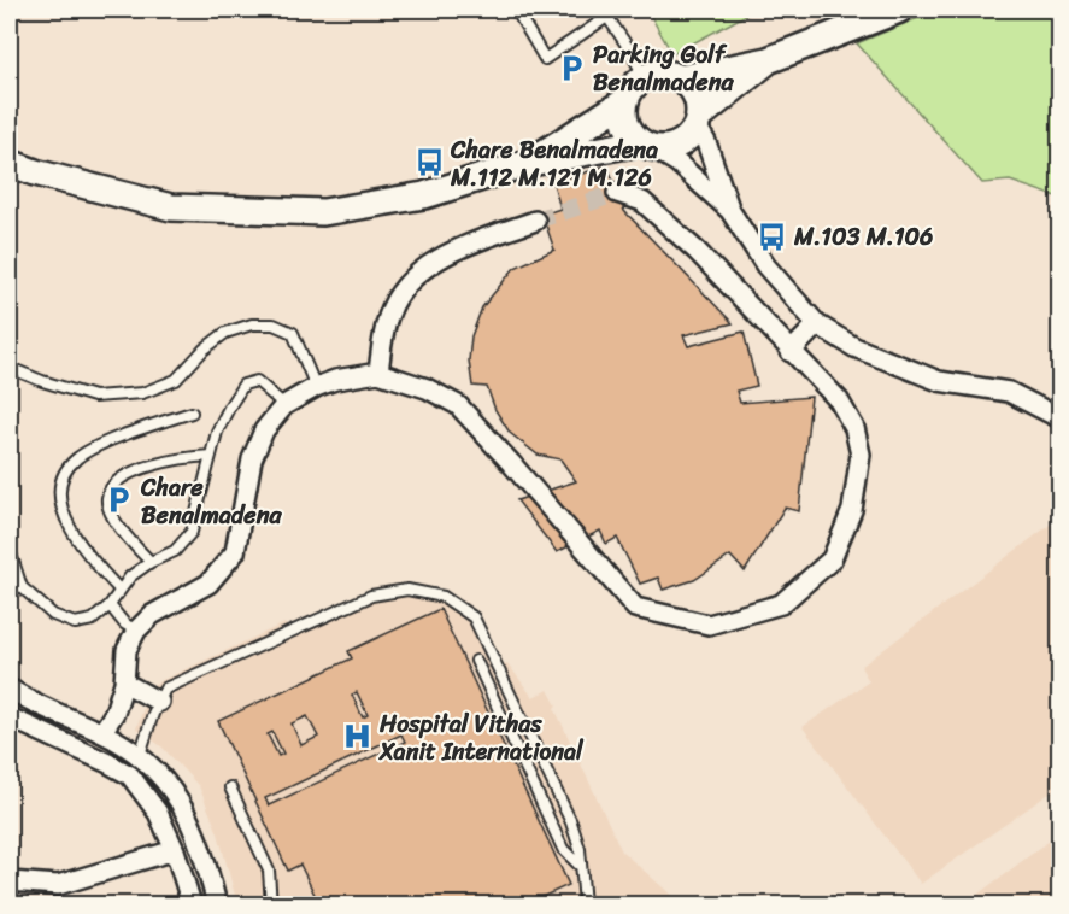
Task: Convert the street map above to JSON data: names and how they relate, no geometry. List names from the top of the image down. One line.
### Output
{"places":{"parking":["Parking Golf Benalmadena","Chare Benalmadena"],"bus stop":["Chare Benalmadena M.112 M.121 M.126","M.103 M.106"],"hospital":["Hospital Vithas Xanit International"]}}
